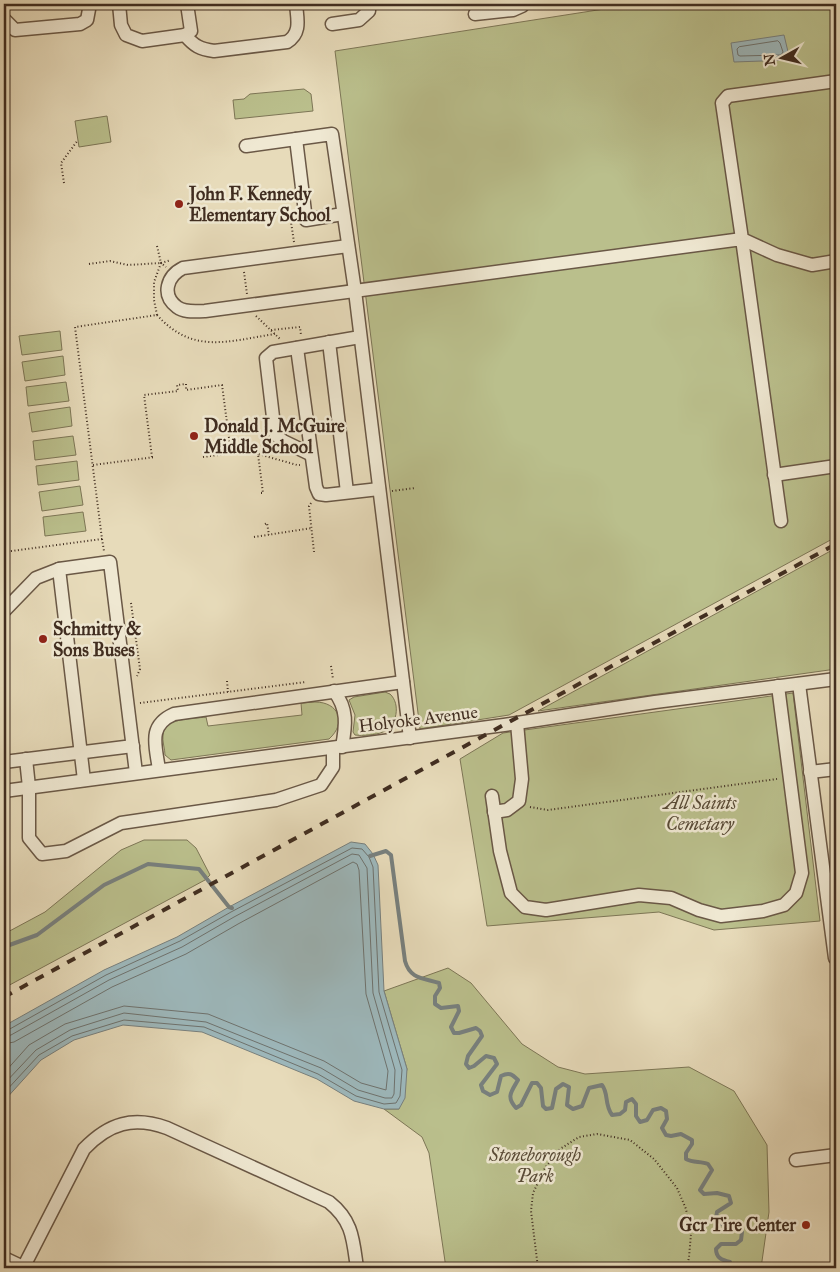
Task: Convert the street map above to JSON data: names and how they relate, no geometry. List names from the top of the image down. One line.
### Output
{"streets":{"street":["Holyoke Avenue"]},"parks":["All Saints Cemetary","Stoneborough Park"],"places":["John F. Kennedy Elementary School","Donald J. McGuire Middle School","Schmitty & Sons Buses","Gcr Tire Center"],"north":"left"}
